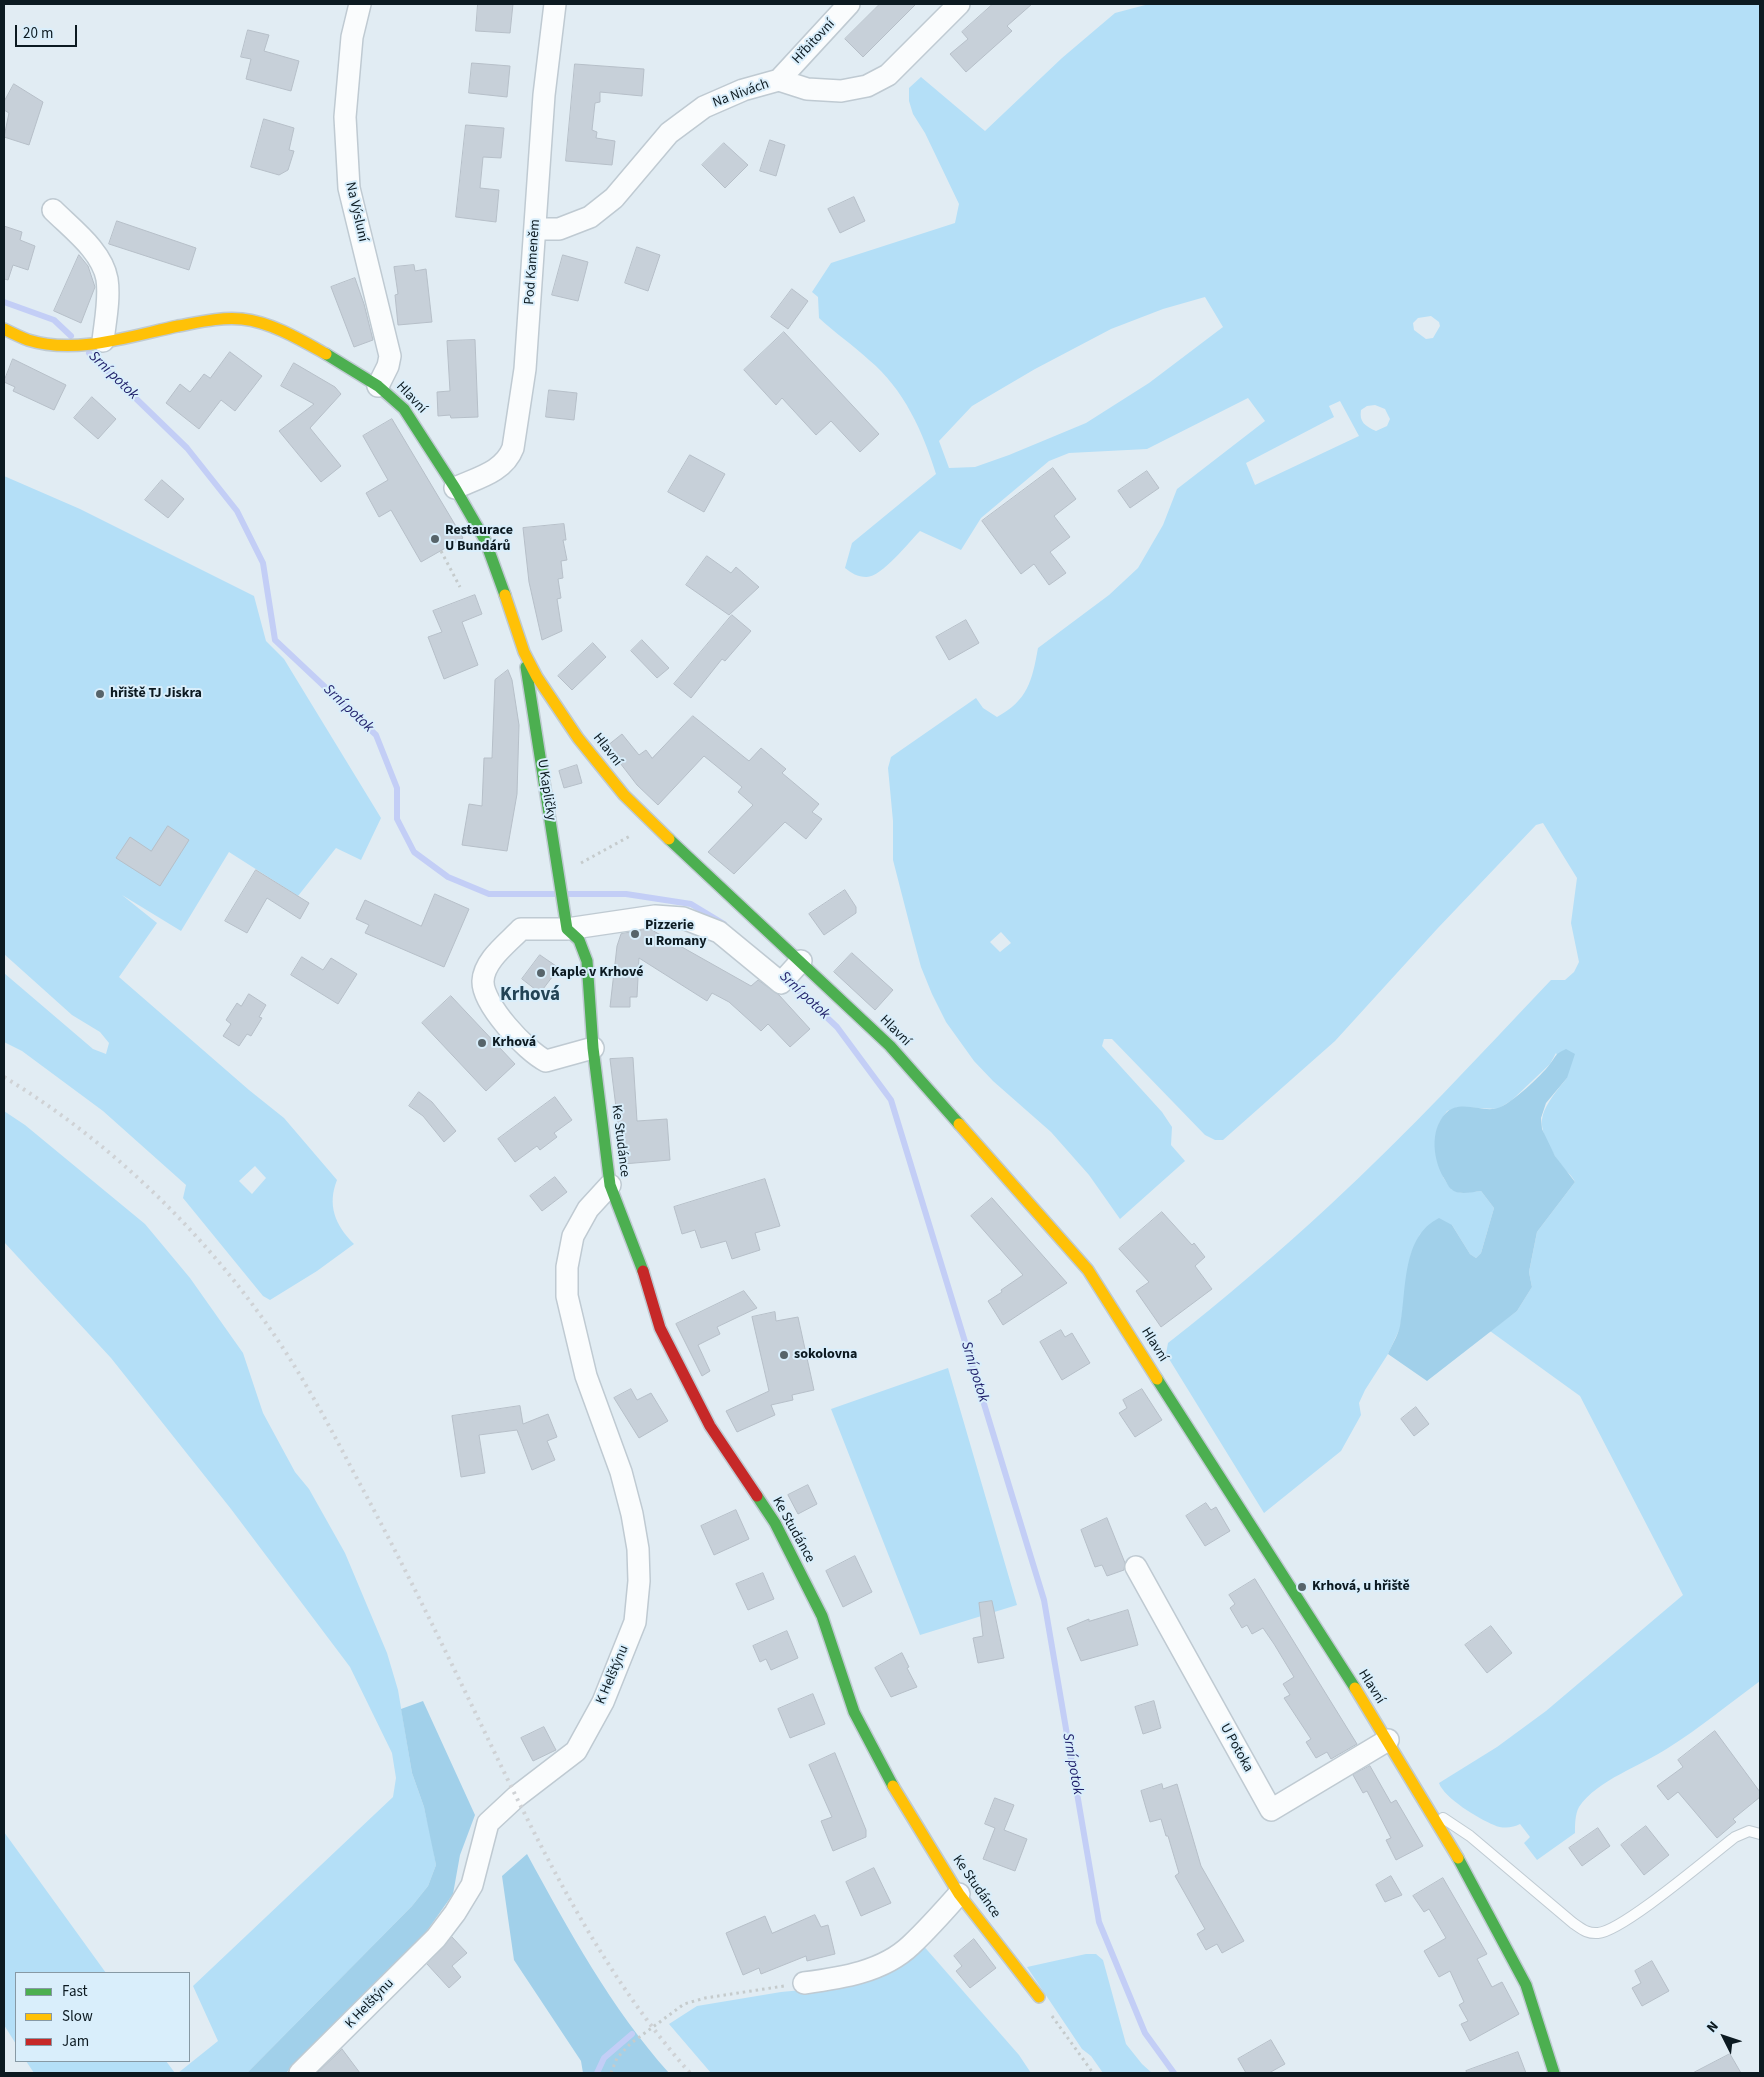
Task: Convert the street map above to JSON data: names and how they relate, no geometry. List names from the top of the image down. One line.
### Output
{"streets":{"street":["Hřbitovní","Na Nivách","Na Výsluní","Pod Kameněm","Hlavní","U Kapličky","Ke Studánce","K Helštýnu","U Potoka"]},"crossings":[["Hřbitovní","Na Nivách"],["Na Nivách","Pod Kameněm"],["Na Výsluní","Hlavní"],["Pod Kameněm","Hlavní"],["Hlavní","U Kapličky"],["Hlavní","U Potoka"],["U Kapličky","Ke Studánce"],["Ke Studánce","K Helštýnu"]],"districts":["Krhová"],"water":["Srní potok"],"places":["Restaurace U Bundárů","hřiště TJ Jiskra","Pizzerie u Romany","Kaple v Krhové","Krhová","sokolovna","Krhová, u hřiště"],"legend":["Fast","Slow","Jam"],"scale_bar":"20 m","north":"top left"}
